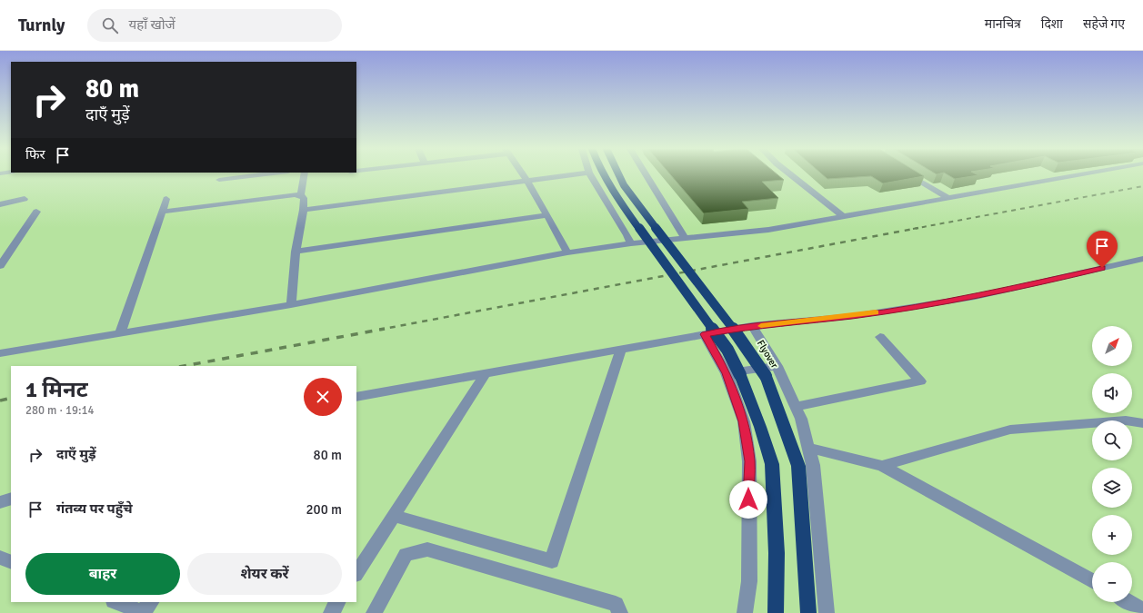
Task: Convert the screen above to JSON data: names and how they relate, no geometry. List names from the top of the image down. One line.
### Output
{"streets":{"highway":["Flyover"]},"north":"top right","page":{"header":"Turnly","search":"यहाँ खोजें","nav":["मानचित्र","दिशा","सहेजे गए"],"turn":["80 m","दाएँ मुड़ें"],"then":"फिर","map_buttons":["+","−"],"heading":["1 मिनट","280 m · 19:14"],"list":[{"name":"दाएँ मुड़ें","value":"80 m"},{"name":"गंतव्य पर पहुँचे","value":"200 m"}],"buttons":["बाहर","शेयर करें"]}}
